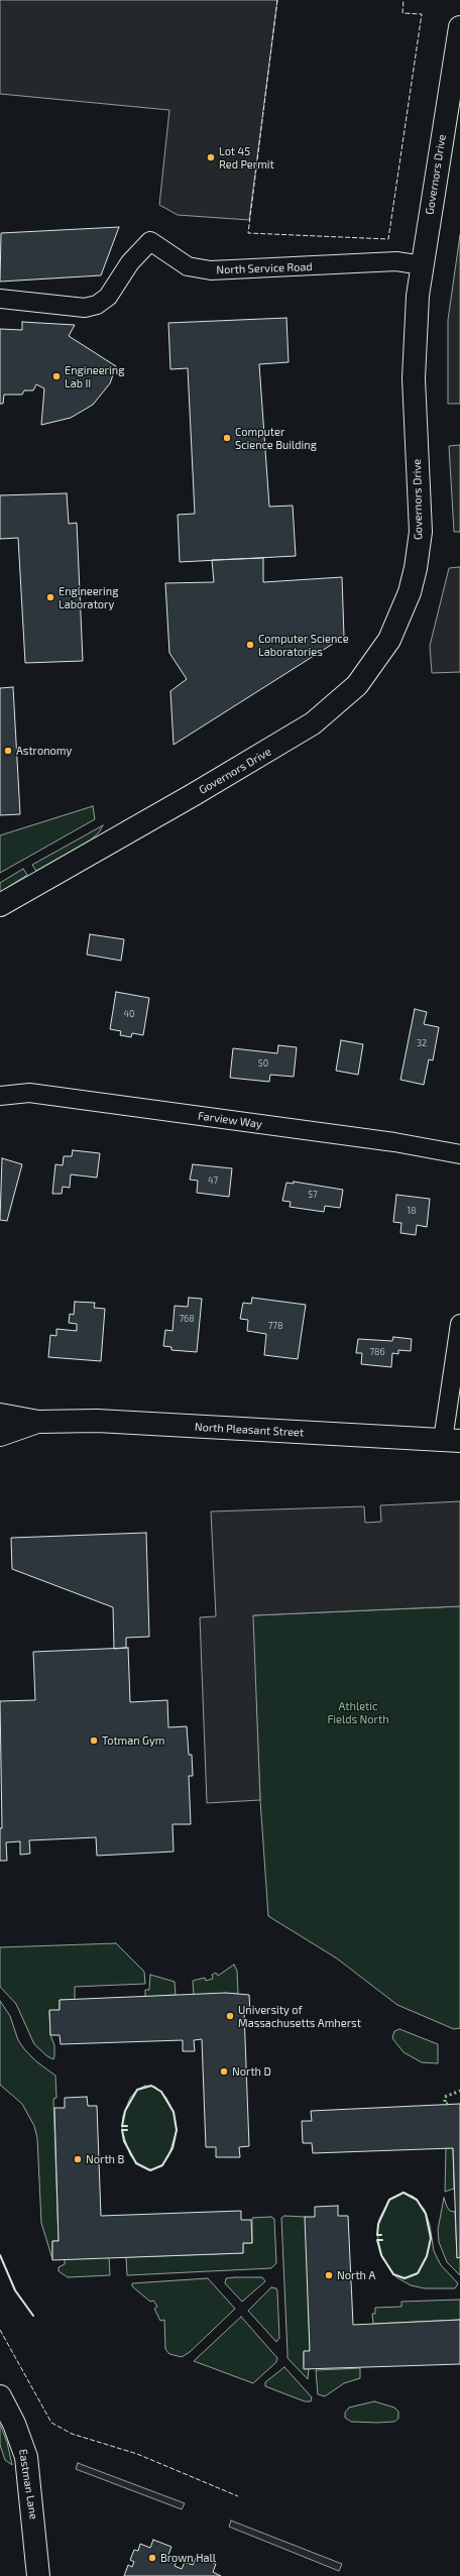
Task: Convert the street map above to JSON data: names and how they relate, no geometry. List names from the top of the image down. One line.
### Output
{"streets":{"main road":["Governors Drive","North Pleasant Street","Eastman Lane"],"street":["North Service Road","Farview Way"]},"crossings":[["Governors Drive","North Service Road"]],"parks":["Athletic Fields North"],"places":["Lot 45 Red Permit","Engineering Lab II","Computer Science Building","Engineering Laboratory","Computer Science Laboratories","Astronomy","Totman Gym","University of Massachusetts Amherst","North D","North B","North A","Brown Hall"],"house_numbers":["40","32","50","47","57","18","768","778","786"]}
